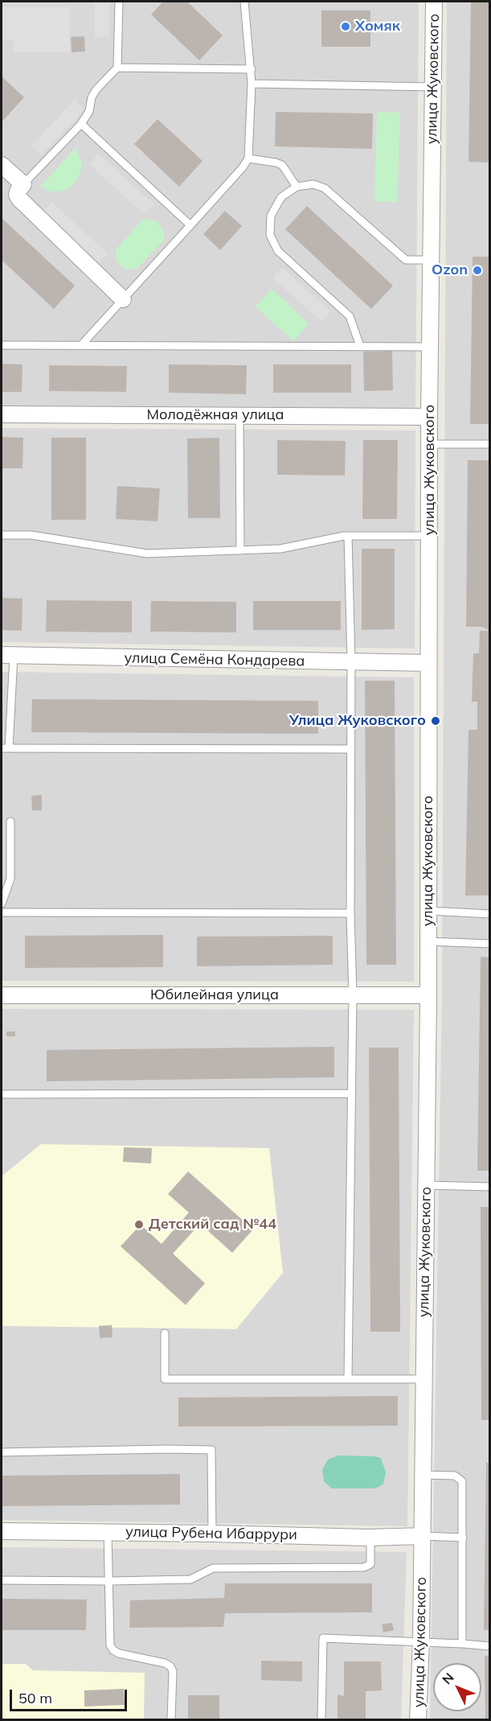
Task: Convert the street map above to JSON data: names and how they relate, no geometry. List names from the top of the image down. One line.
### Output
{"streets":{"street":["улица Жуковского","Молодёжная улица","улица Семёна Кондарева","Юбилейная улица","улица Рубена Ибаррури"]},"crossings":[["улица Жуковского","Молодёжная улица"],["улица Жуковского","улица Семёна Кондарева"],["улица Жуковского","Юбилейная улица"],["улица Жуковского","улица Рубена Ибаррури"]],"places":["Хомяк","Ozon","Улица Жуковского","Детский сад №44"],"scale_bar":"50 m","north":"top left"}
